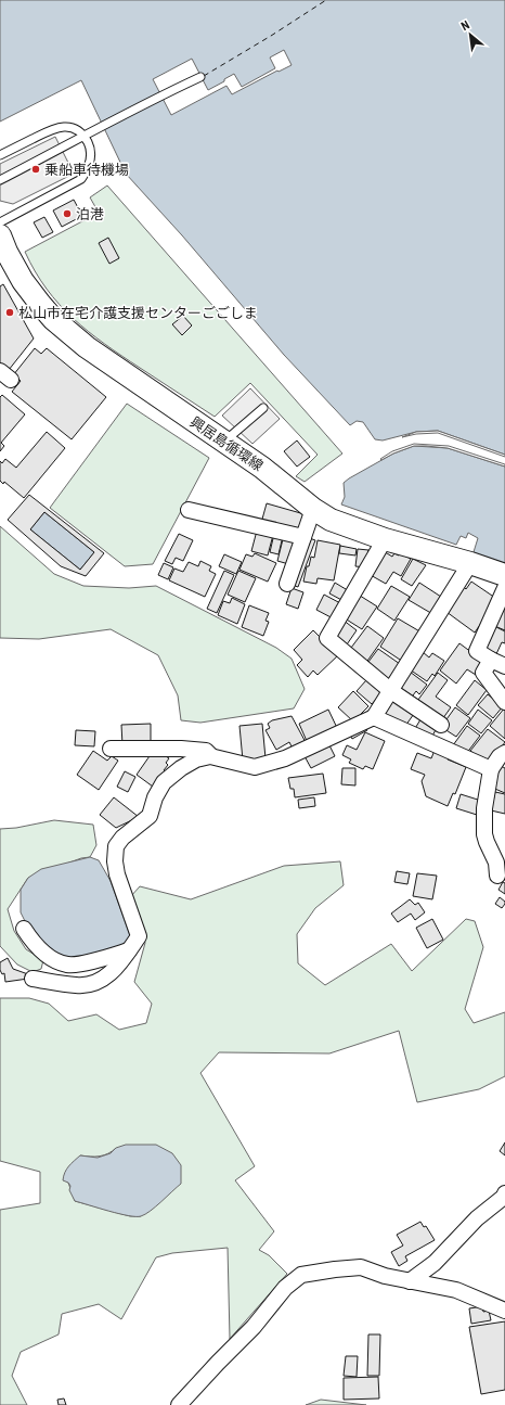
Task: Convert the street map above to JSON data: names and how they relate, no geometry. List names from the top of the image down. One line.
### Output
{"streets":{"main road":["興居島循環線"]},"places":["乗船車待機場","泊港","松山市在宅介護支援センターごごしま"],"north":"top left"}
